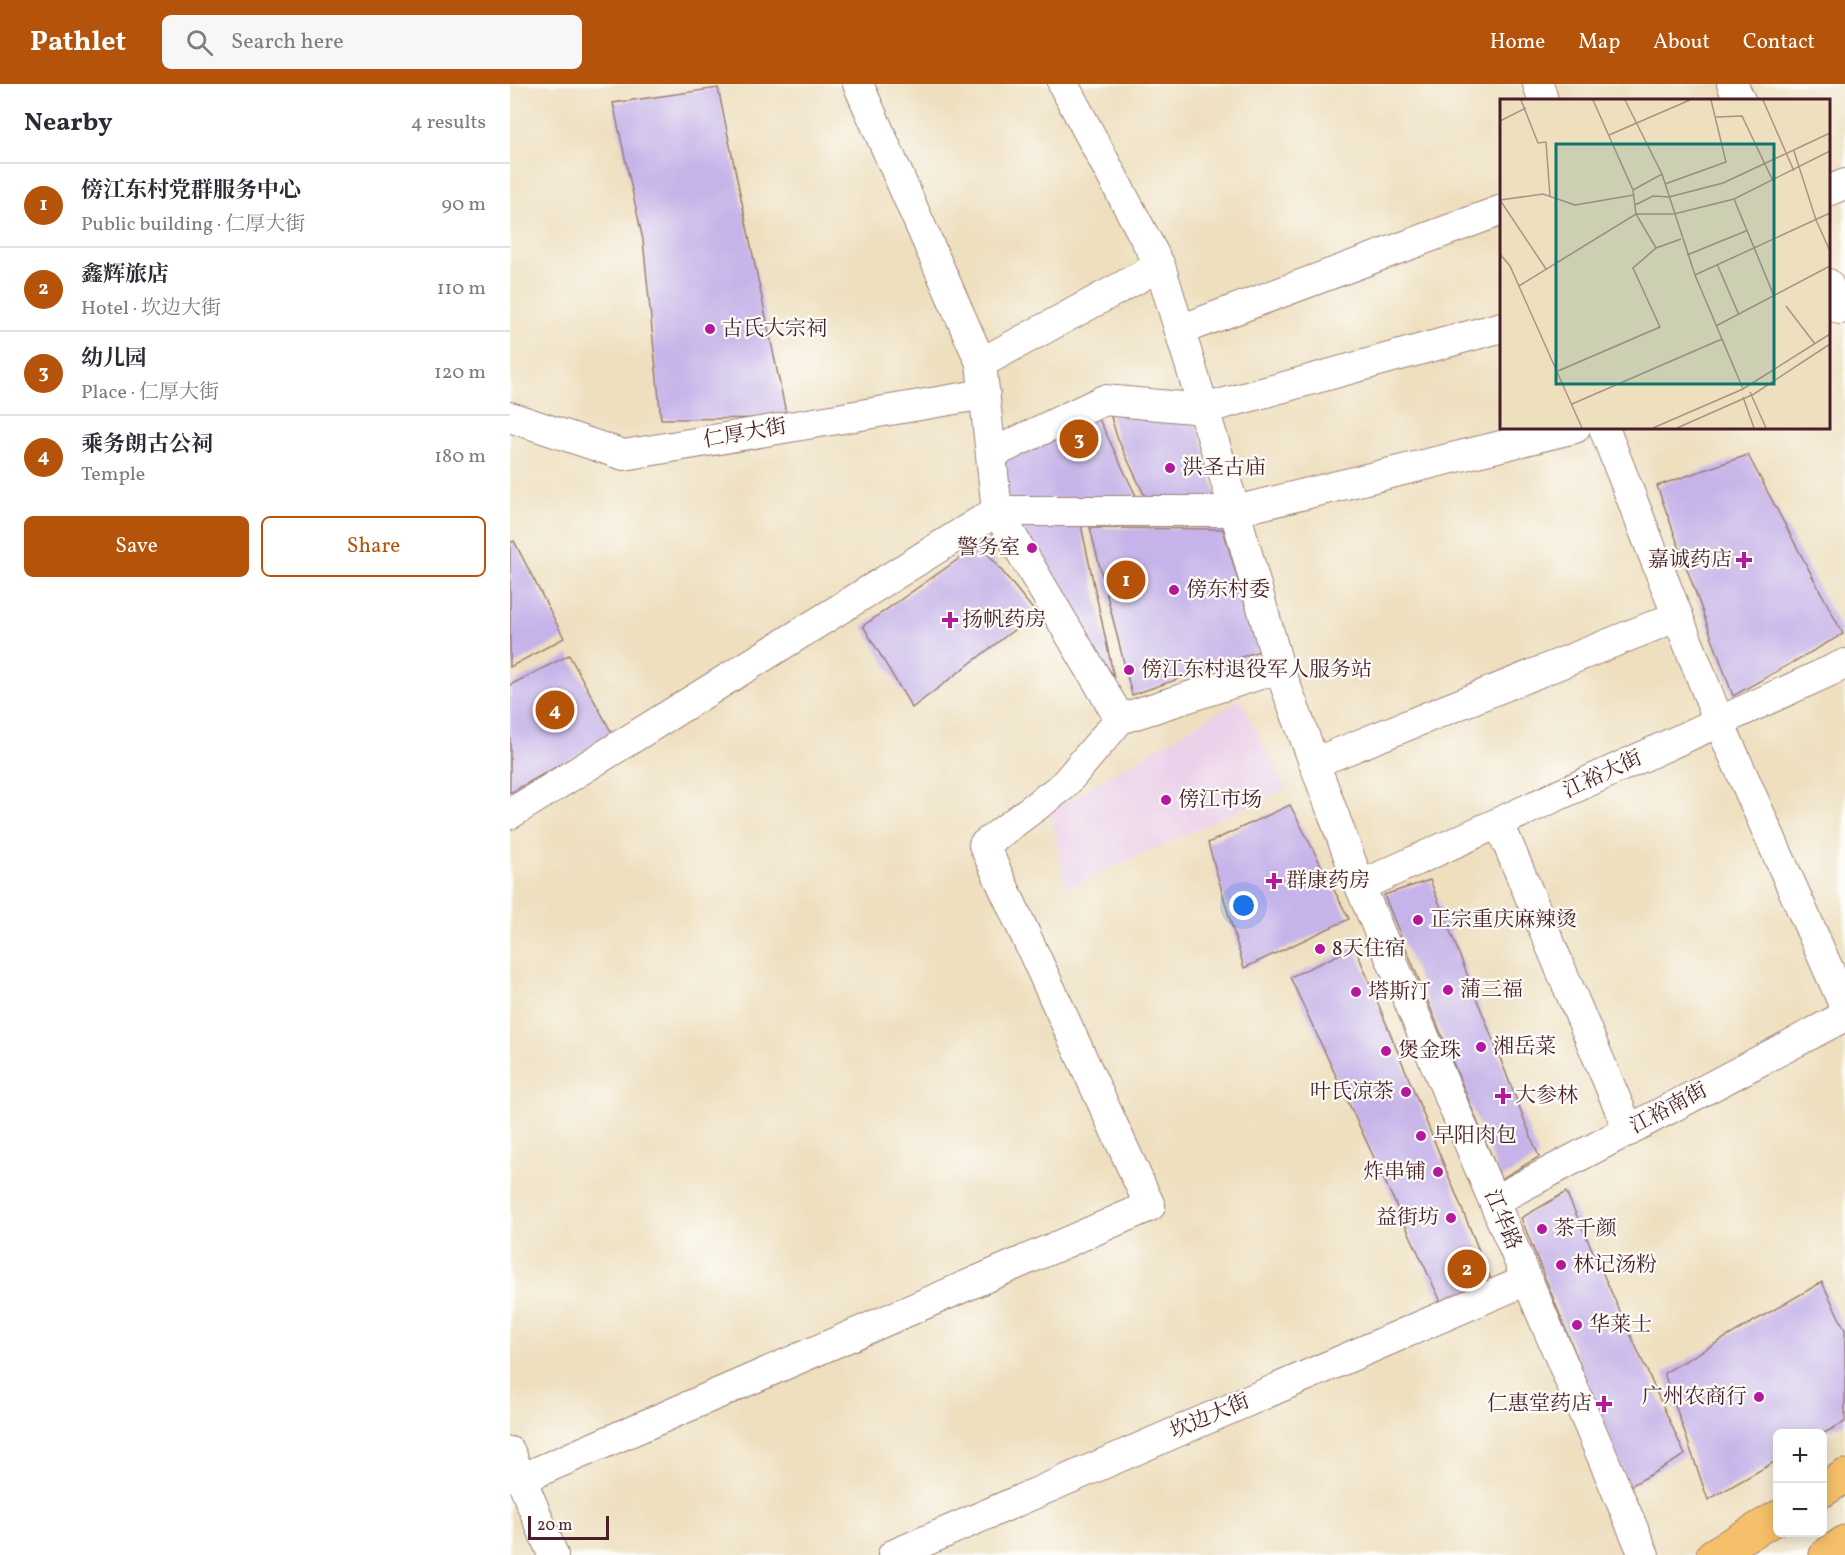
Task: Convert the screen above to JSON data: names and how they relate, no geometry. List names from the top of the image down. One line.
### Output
{"streets":{"street":["仁厚大街","江裕大街","江裕南街","江华路","坎边大街"]},"crossings":[["江裕大街","江华路"],["江裕南街","江华路"],["江华路","坎边大街"]],"places":{"other":["古氏大宗祠","洪圣古庙","警务室","傍东村委","傍江东村退役军人服务站","傍江市场","正宗重庆麻辣烫","8天住宿","蒲三福","塔斯汀","湘岳菜","煲金珠","叶氏凉茶","早阳肉包","炸串铺","益街坊","茶千颜","林记汤粉","华莱士","广州农商行"],"health":["嘉诚药店","扬帆药房","群康药房","大参林","仁惠堂药店"]},"scale_bar":"20 m","page":{"header":"Pathlet","search":"Search here","nav":["Home","Map","About","Contact"],"heading":["Nearby","4 results"],"list":[{"mark":"1","name":"傍江东村党群服务中心","note":"Public building · 仁厚大街","value":"90 m"},{"mark":"2","name":"鑫辉旅店","note":"Hotel · 坎边大街","value":"110 m"},{"mark":"3","name":"幼儿园","note":"Place · 仁厚大街","value":"120 m"},{"mark":"4","name":"乘务朗古公祠","note":"Temple","value":"180 m"}],"pins":["3","1","4","2"],"buttons":["Save","Share"],"map_buttons":["+","−"],"scale":"20 m"}}
